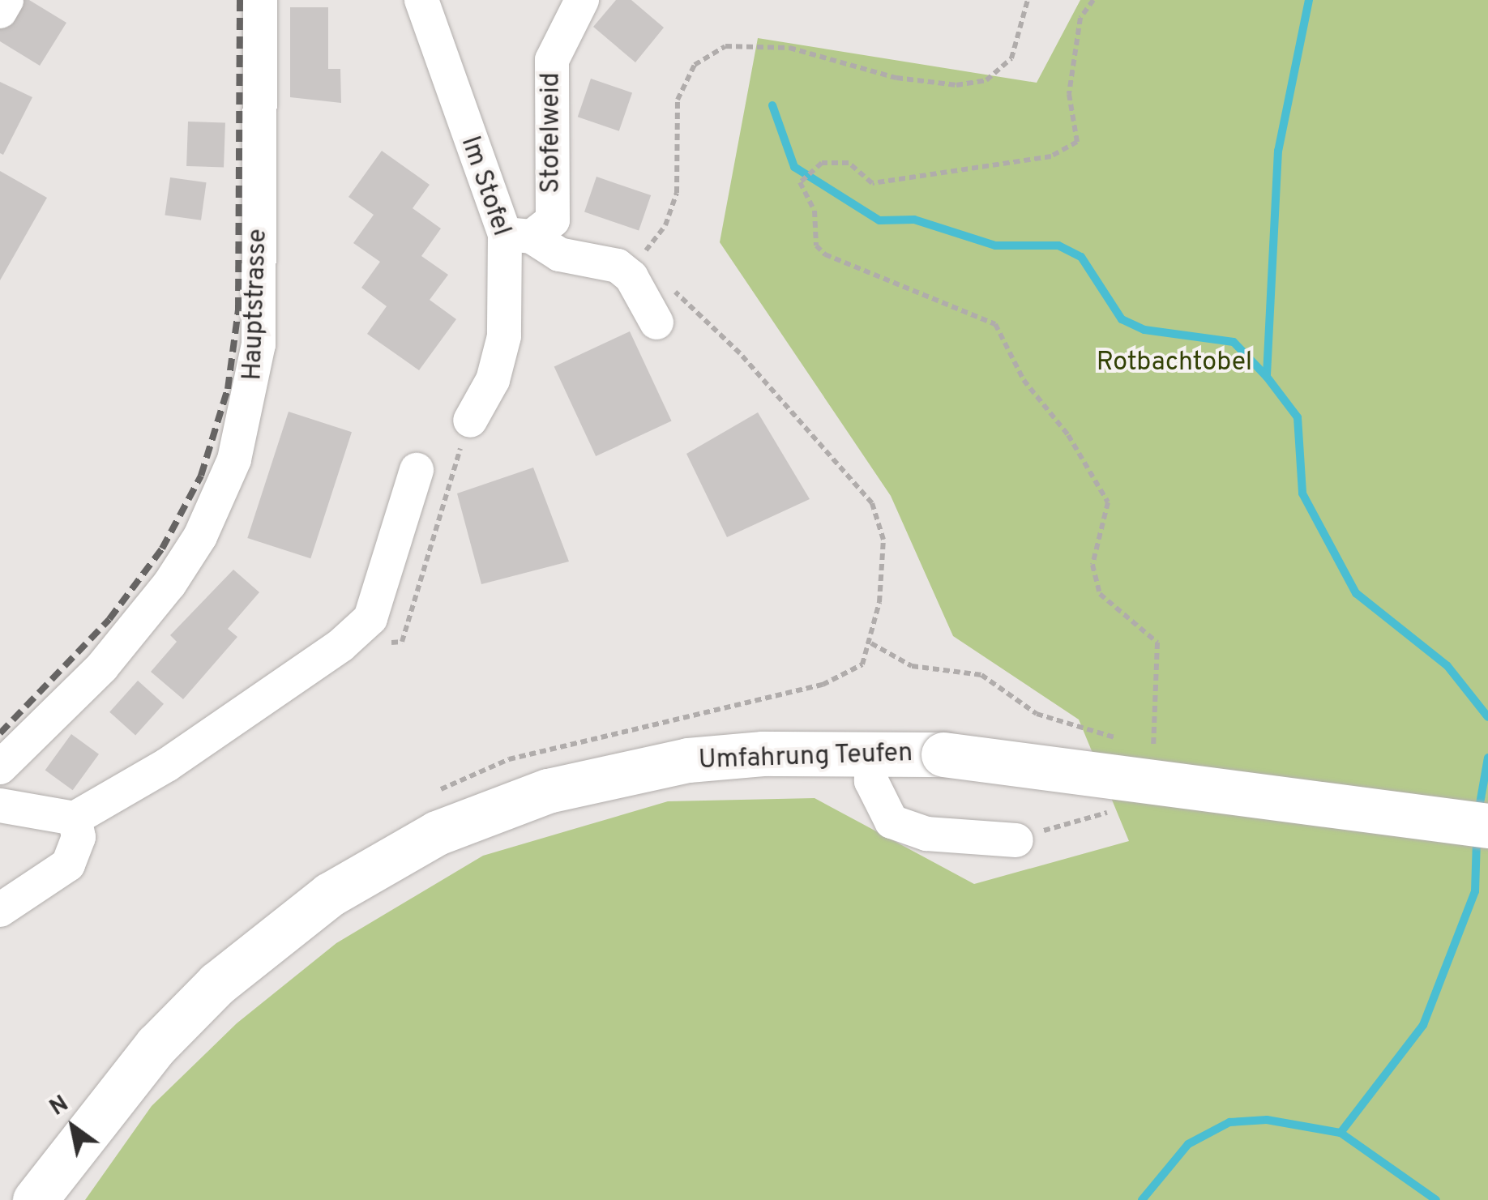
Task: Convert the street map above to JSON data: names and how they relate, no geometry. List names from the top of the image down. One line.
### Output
{"streets":{"main road":["Umfahrung Teufen"],"street":["Stofelweid","Im Stofel","Hauptstrasse"]},"crossings":[["Stofelweid","Im Stofel"]],"parks":["Rotbachtobel"],"north":"top left"}
